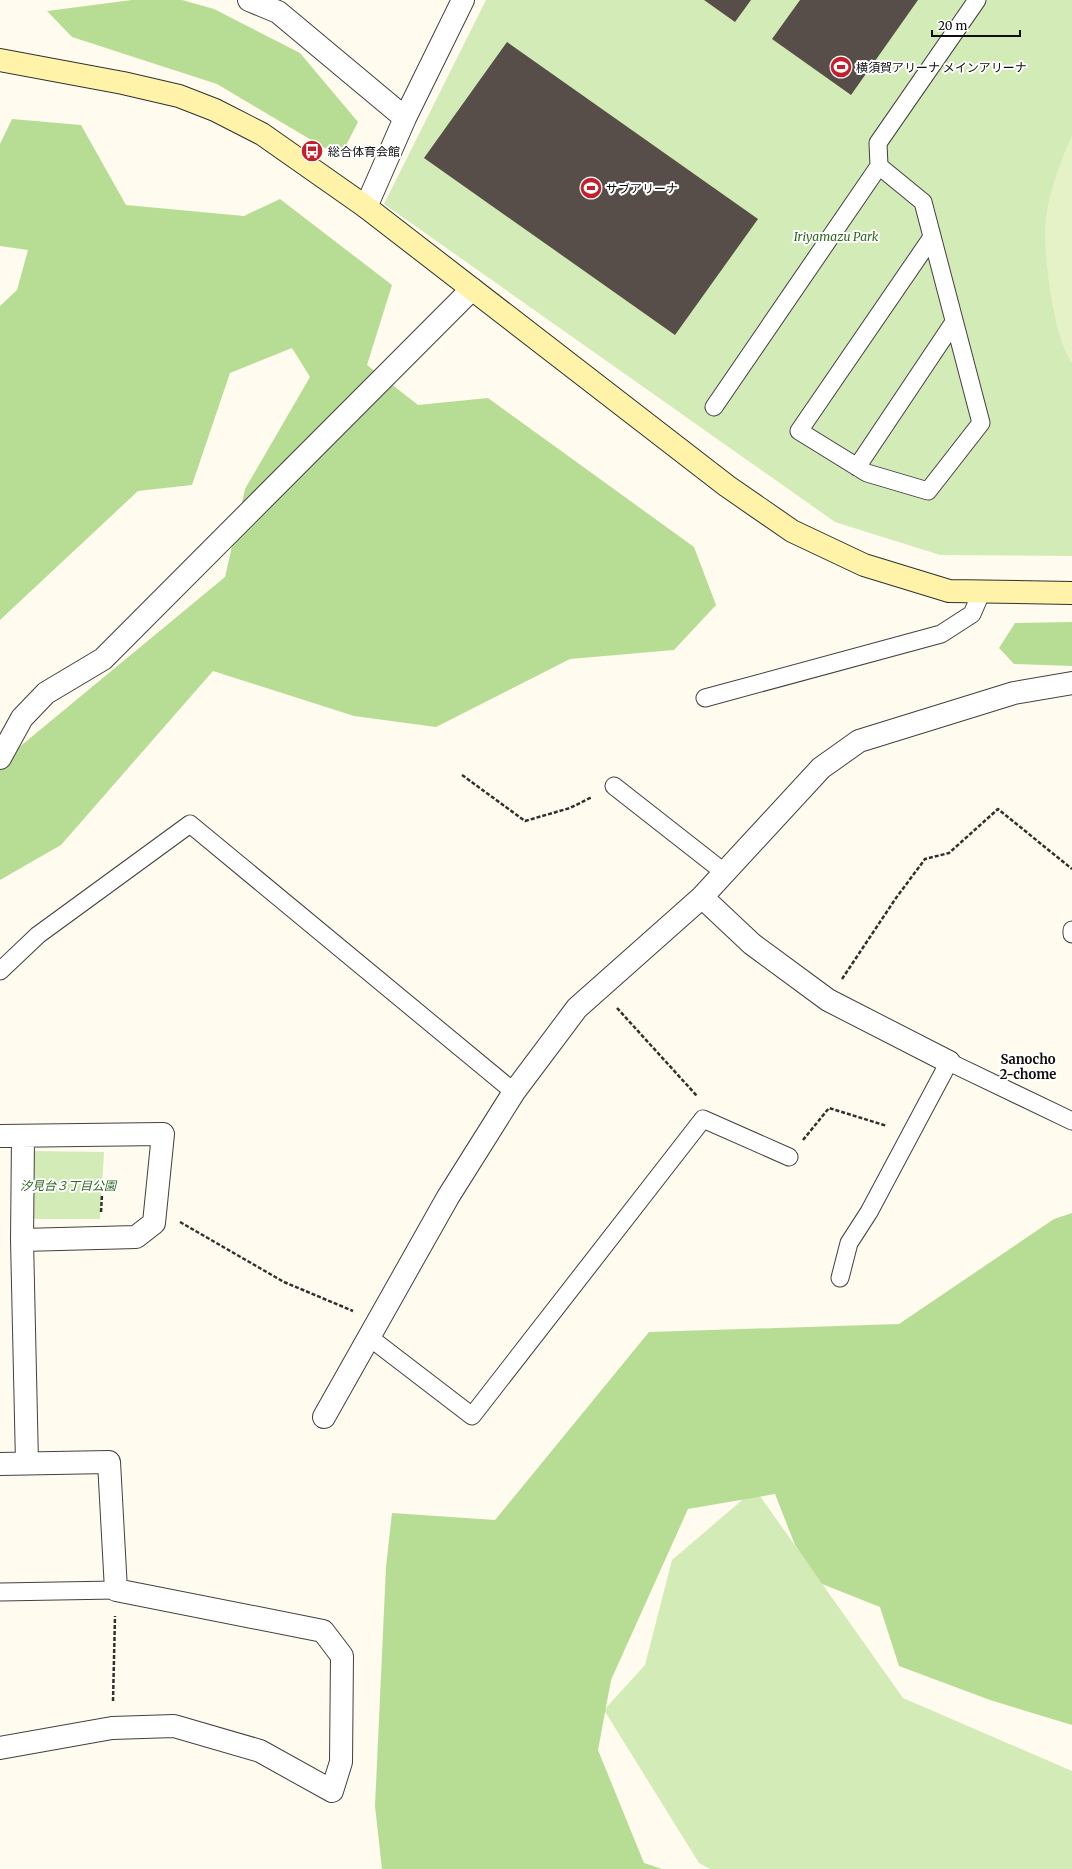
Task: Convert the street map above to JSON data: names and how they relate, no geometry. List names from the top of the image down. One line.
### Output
{"districts":["Sanocho 2-chome"],"parks":["Iriyamazu Park","汐見台３丁目公園"],"places":{"sports":["横須賀アリーナ メインアリーナ","サブアリーナ"],"bus stop":["総合体育会館"]},"scale_bar":"20 m"}
